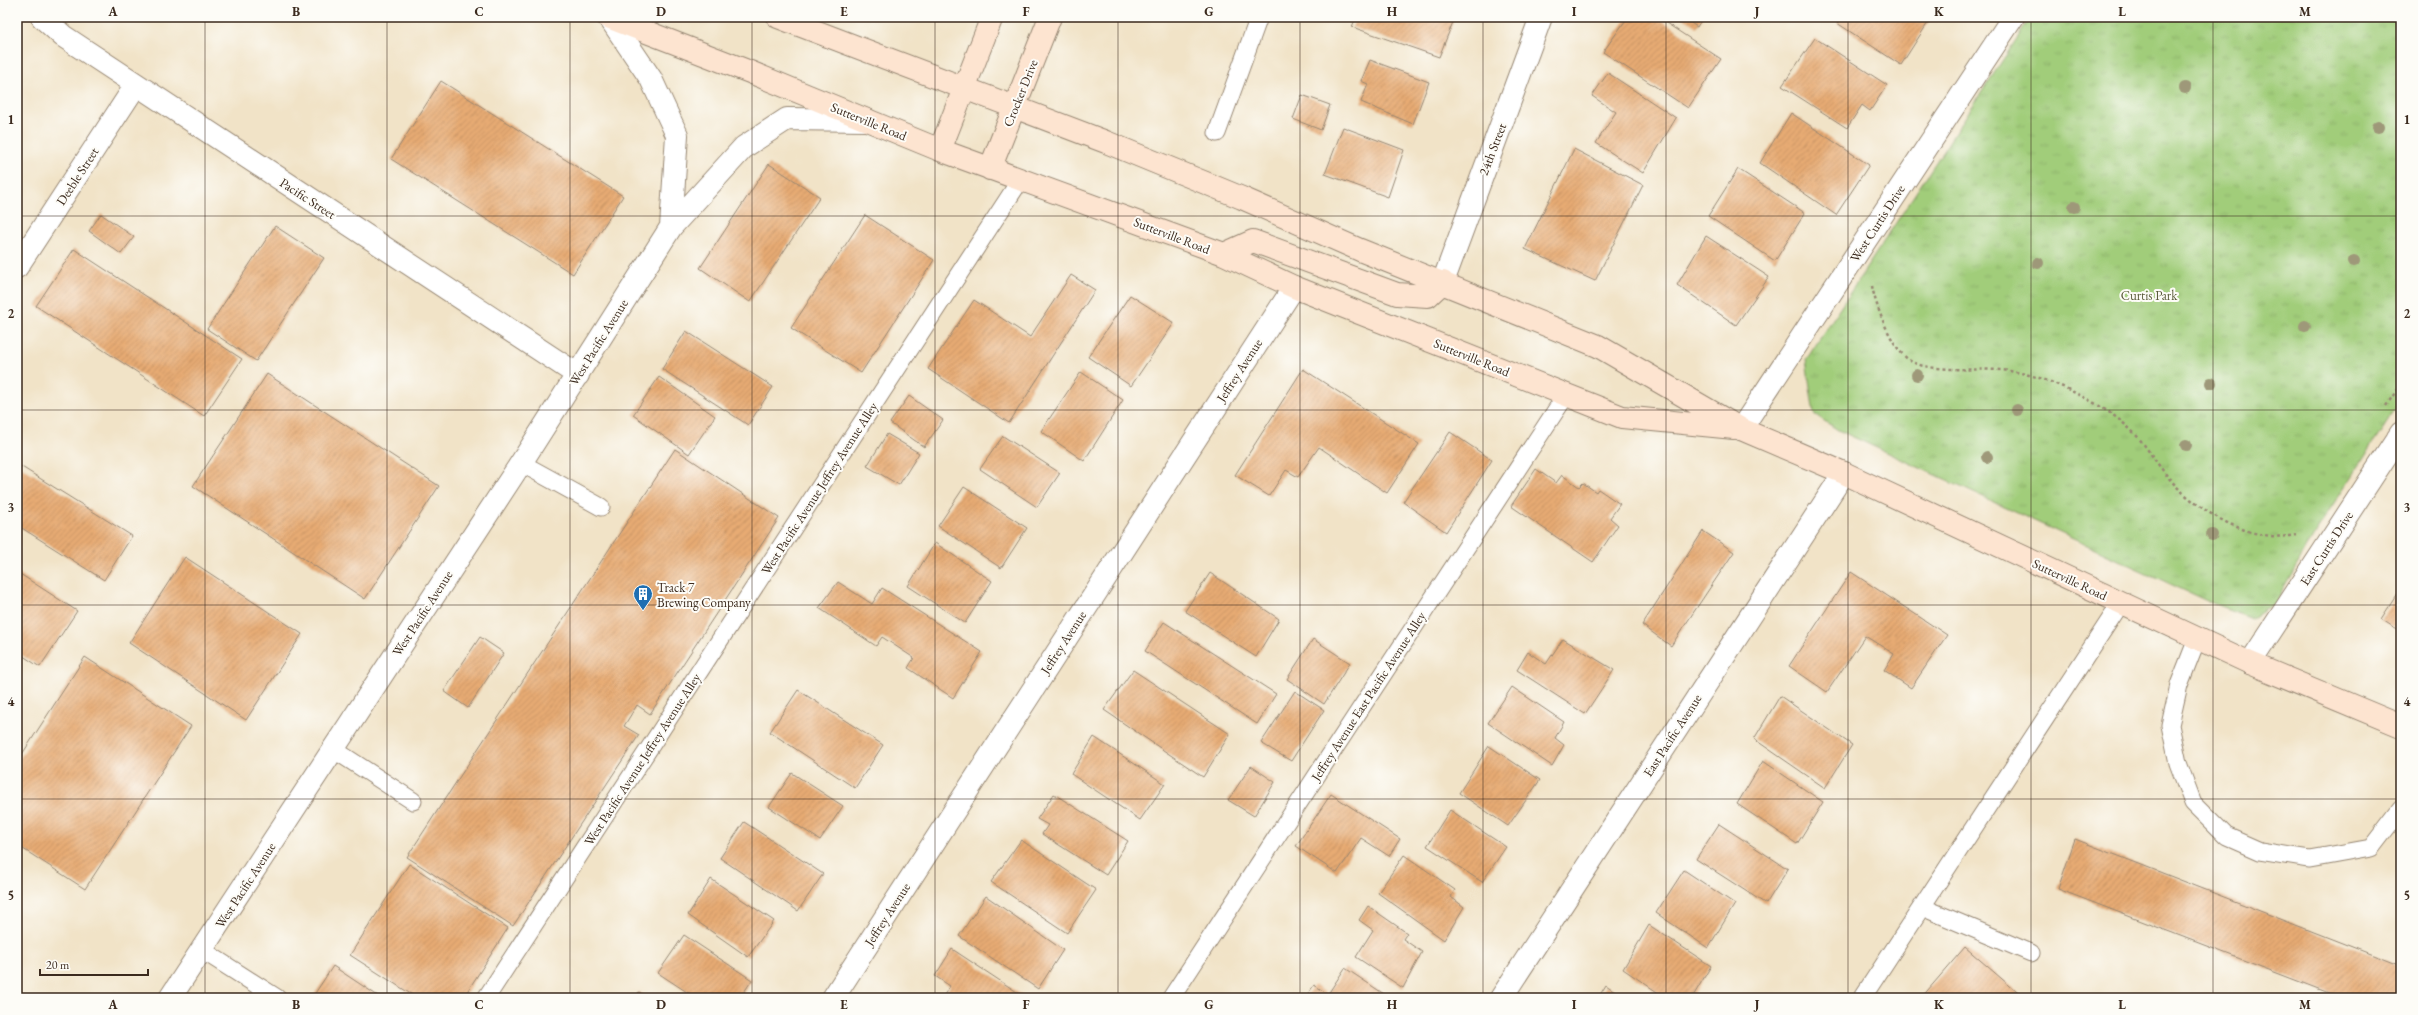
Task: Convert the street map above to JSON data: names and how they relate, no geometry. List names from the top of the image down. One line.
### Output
{"streets":{"main road":["Crocker Drive","Sutterville Road"],"street":["24th Street","Deeble Street","Pacific Street","West Curtis Drive","West Pacific Avenue","Jeffrey Avenue","East Curtis Drive","East Pacific Avenue"],"lane":["West Pacific Avenue Jeffrey Avenue Alley","Jeffrey Avenue East Pacific Avenue Alley"]},"crossings":[["Crocker Drive","Sutterville Road"],["Sutterville Road","24th Street"],["Sutterville Road","West Curtis Drive"],["Sutterville Road","West Pacific Avenue"],["Sutterville Road","Jeffrey Avenue"],["Sutterville Road","West Pacific Avenue Jeffrey Avenue Alley"],["Sutterville Road","East Curtis Drive"],["Sutterville Road","Jeffrey Avenue East Pacific Avenue Alley"],["Sutterville Road","East Pacific Avenue"],["Deeble Street","Pacific Street"],["Pacific Street","West Pacific Avenue"]],"parks":["Curtis Park"],"places":{"building":["Track 7 Brewing Company"]},"scale_bar":"20 m","grid":{"columns":["A","B","C","D","E","F","G","H","I","J","K","L","M"],"rows":["1","2","3","4","5"]}}
